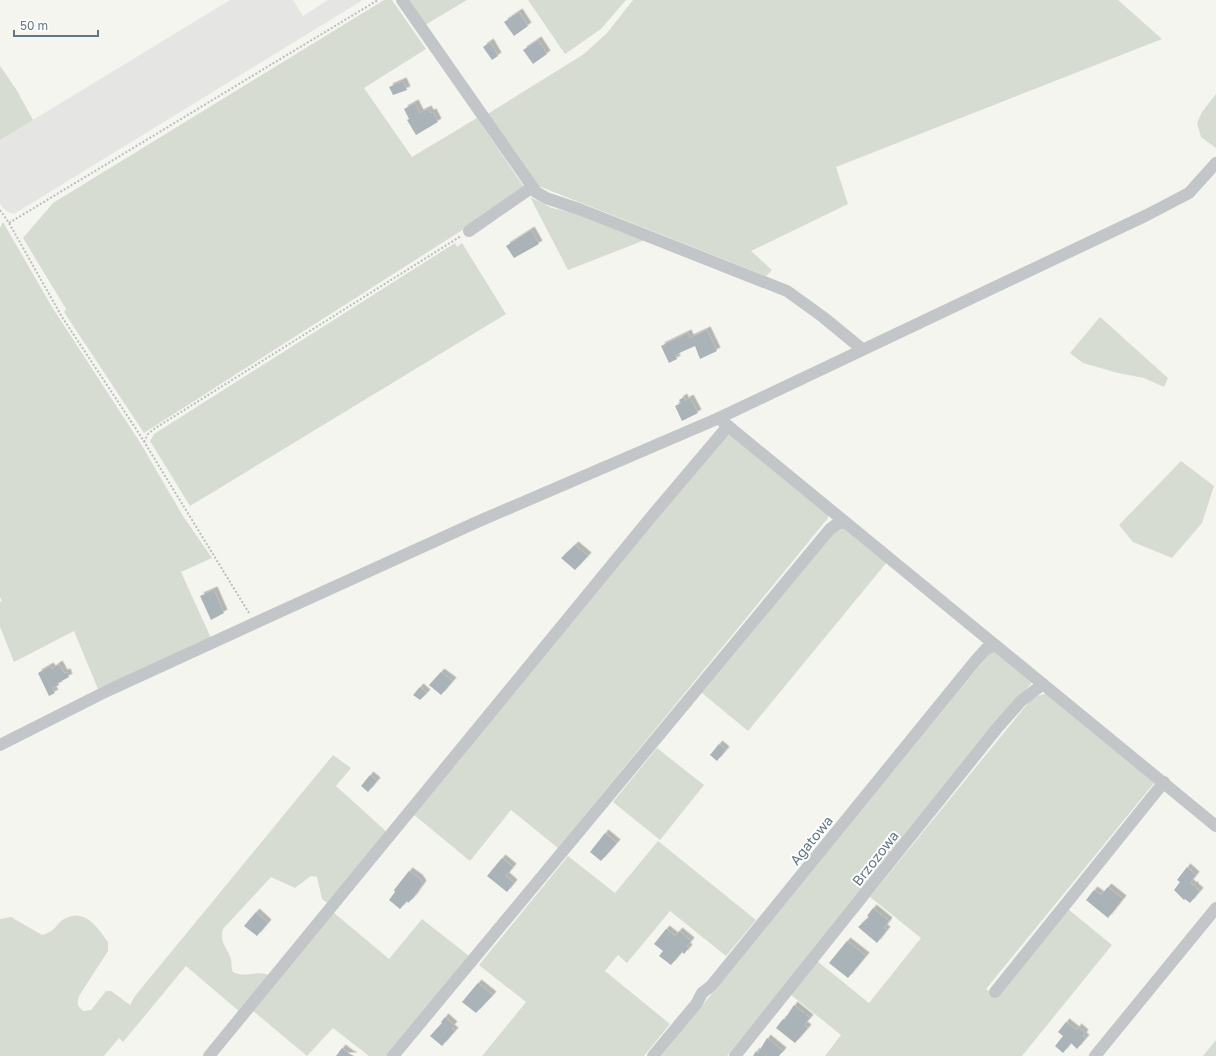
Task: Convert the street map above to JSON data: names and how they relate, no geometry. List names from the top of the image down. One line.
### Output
{"streets":{"street":["Agatowa","Brzozowa"]},"scale_bar":"50 m"}
